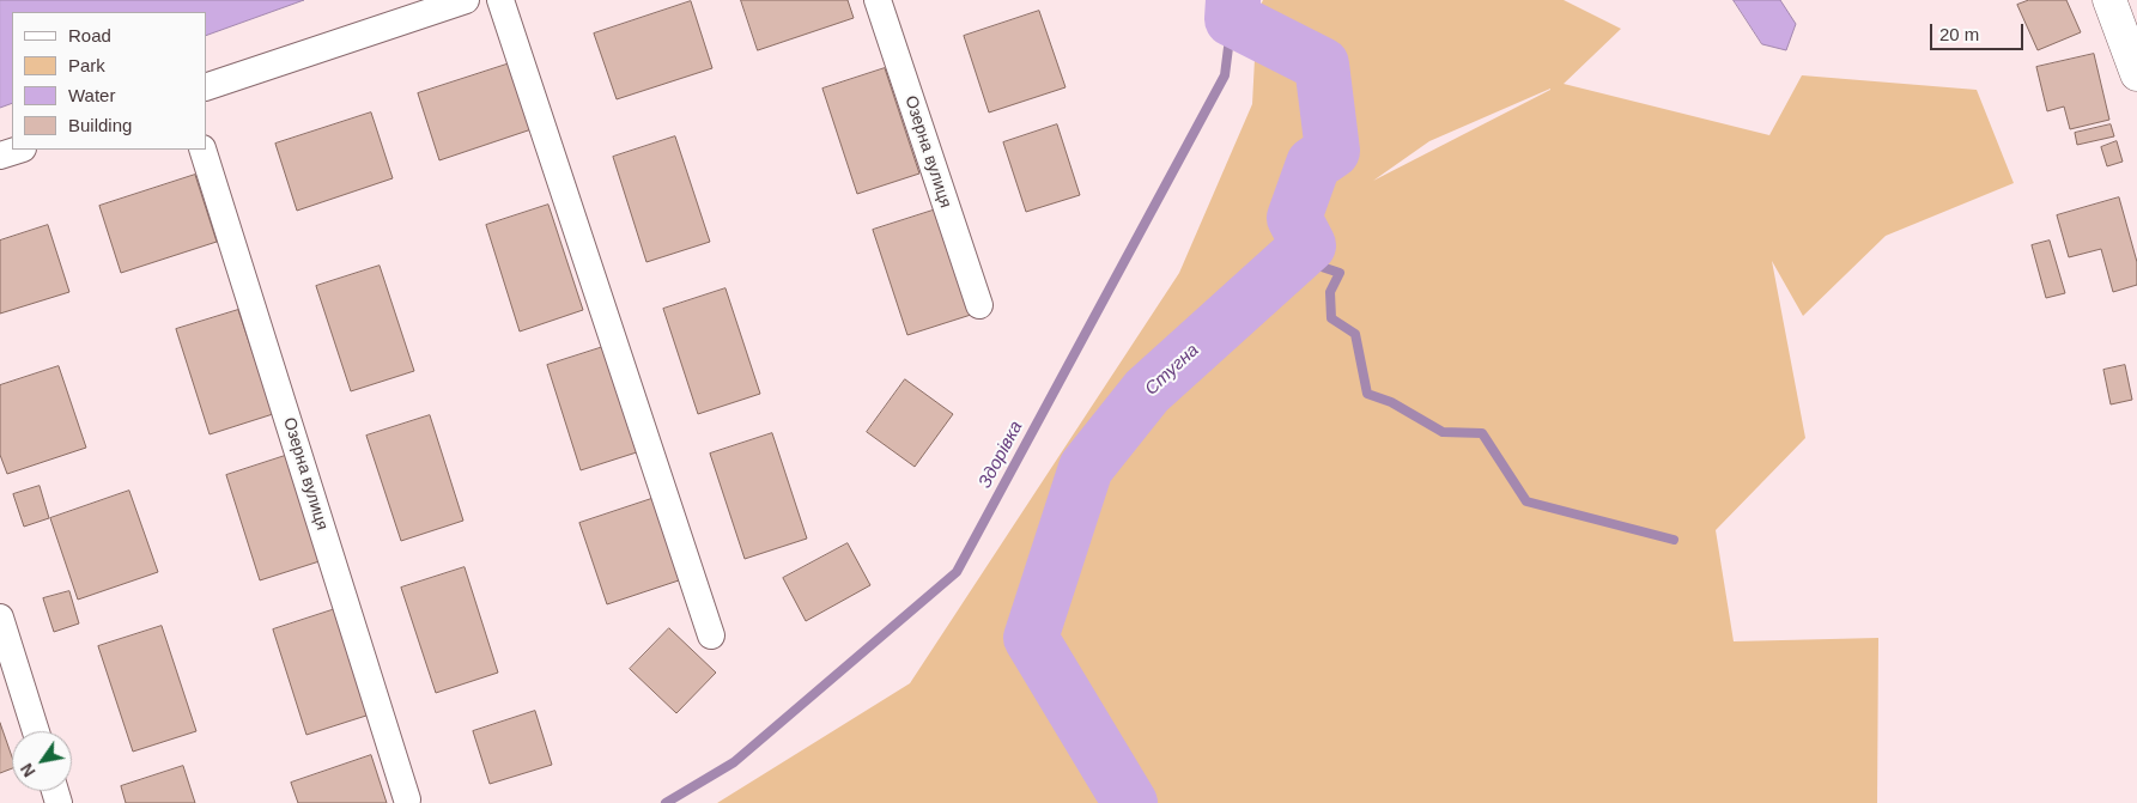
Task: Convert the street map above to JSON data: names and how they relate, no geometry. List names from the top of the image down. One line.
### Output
{"streets":{"street":["Озерна вулиця"]},"water":["Стугна","Здорівка"],"legend":["Road","Park","Water","Building"],"scale_bar":"20 m","north":"bottom left"}
